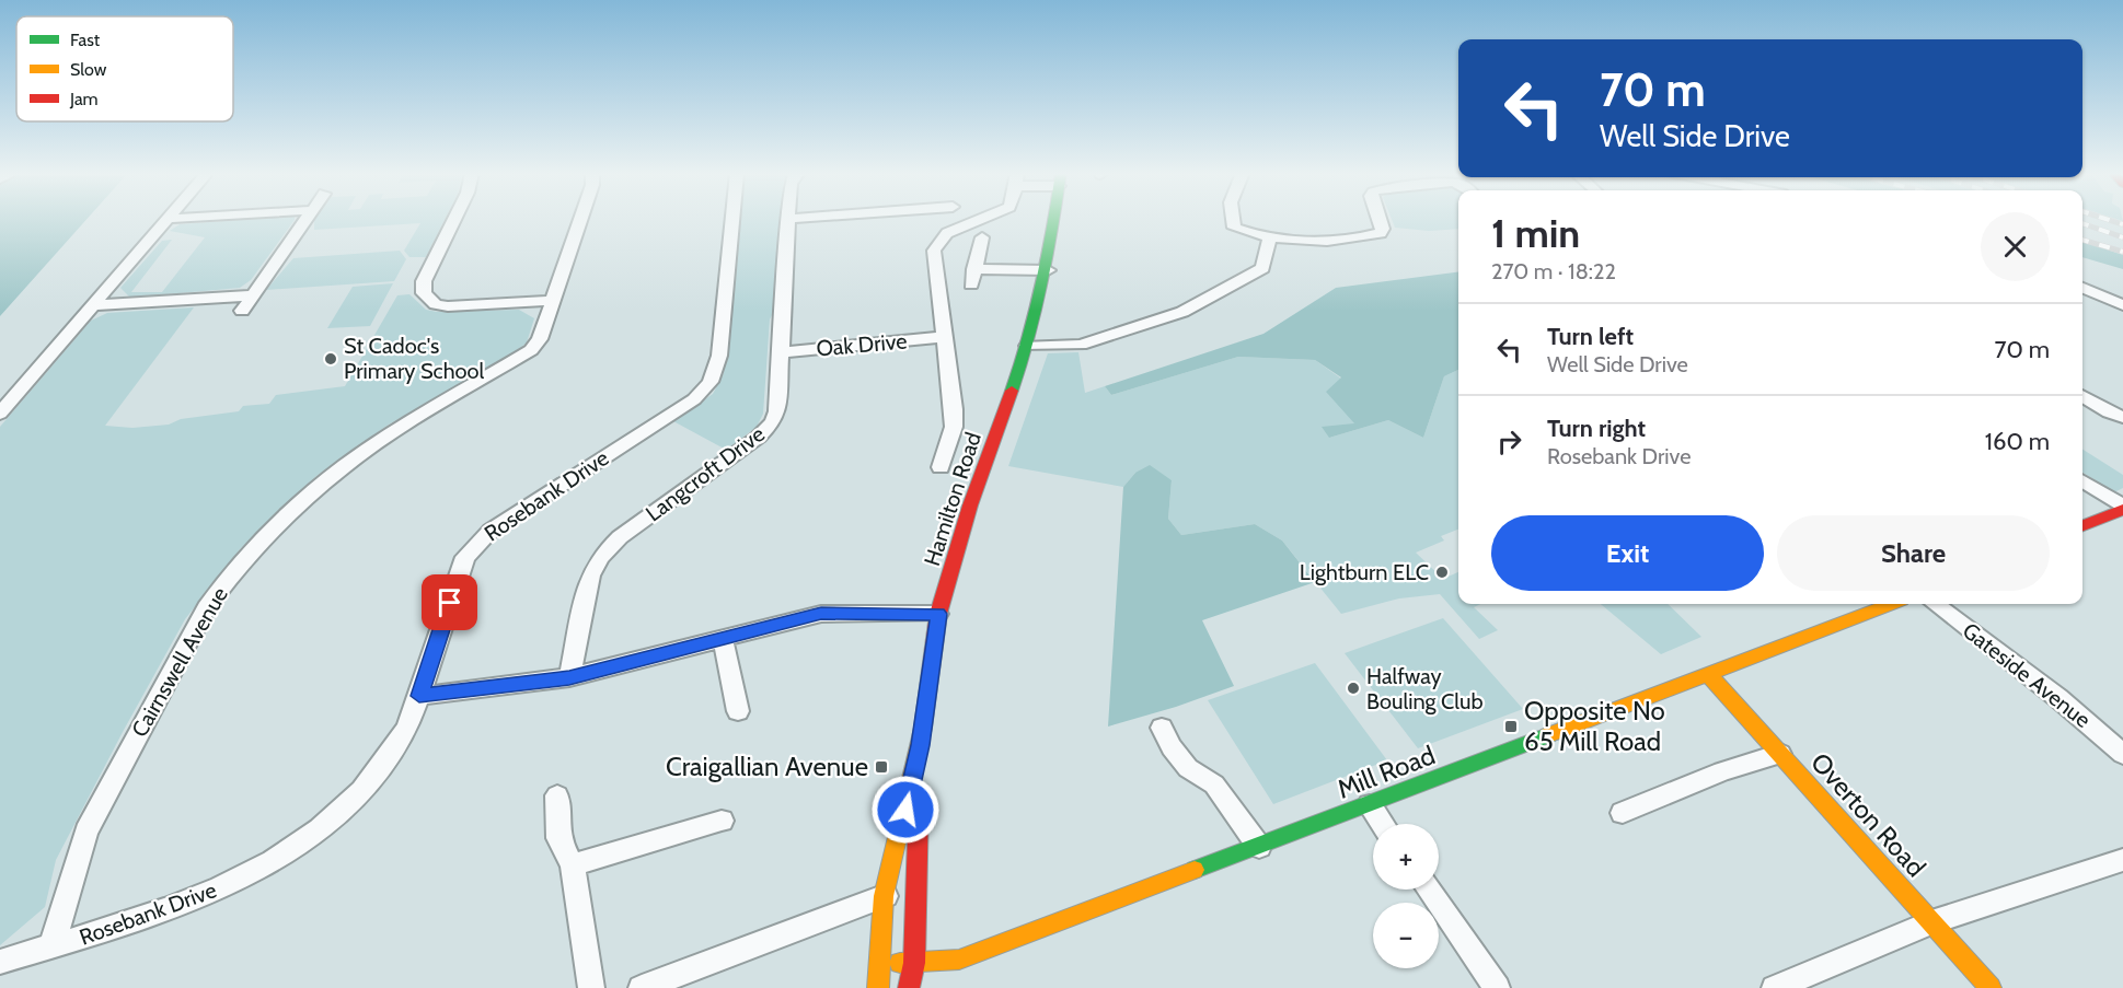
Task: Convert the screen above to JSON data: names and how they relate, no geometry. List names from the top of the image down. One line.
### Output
{"streets":{"main road":["Hamilton Road","Mill Road","Overton Road"],"street":["Oak Drive","Langcroft Drive","Rosebank Drive","Cairnswell Avenue","Gateside Avenue"]},"crossings":[["Oak Drive","Langcroft Drive"],["Rosebank Drive","Cairnswell Avenue"],["Hamilton Road","Mill Road"],["Mill Road","Overton Road"]],"places":{"other":["St Cadoc's Primary School","Lightburn ELC","Halfway Bouling Club"],"transit":["Opposite No 65 Mill Road","Craigallian Avenue"]},"legend":["Fast","Slow","Jam"],"page":{"turn":["70 m","Well Side Drive"],"heading":["1 min","270 m · 18:22"],"list":[{"name":"Turn left","note":"Well Side Drive","value":"70 m"},{"name":"Turn right","note":"Rosebank Drive","value":"160 m"}],"buttons":["Exit","Share"],"map_buttons":["+","−"]}}
